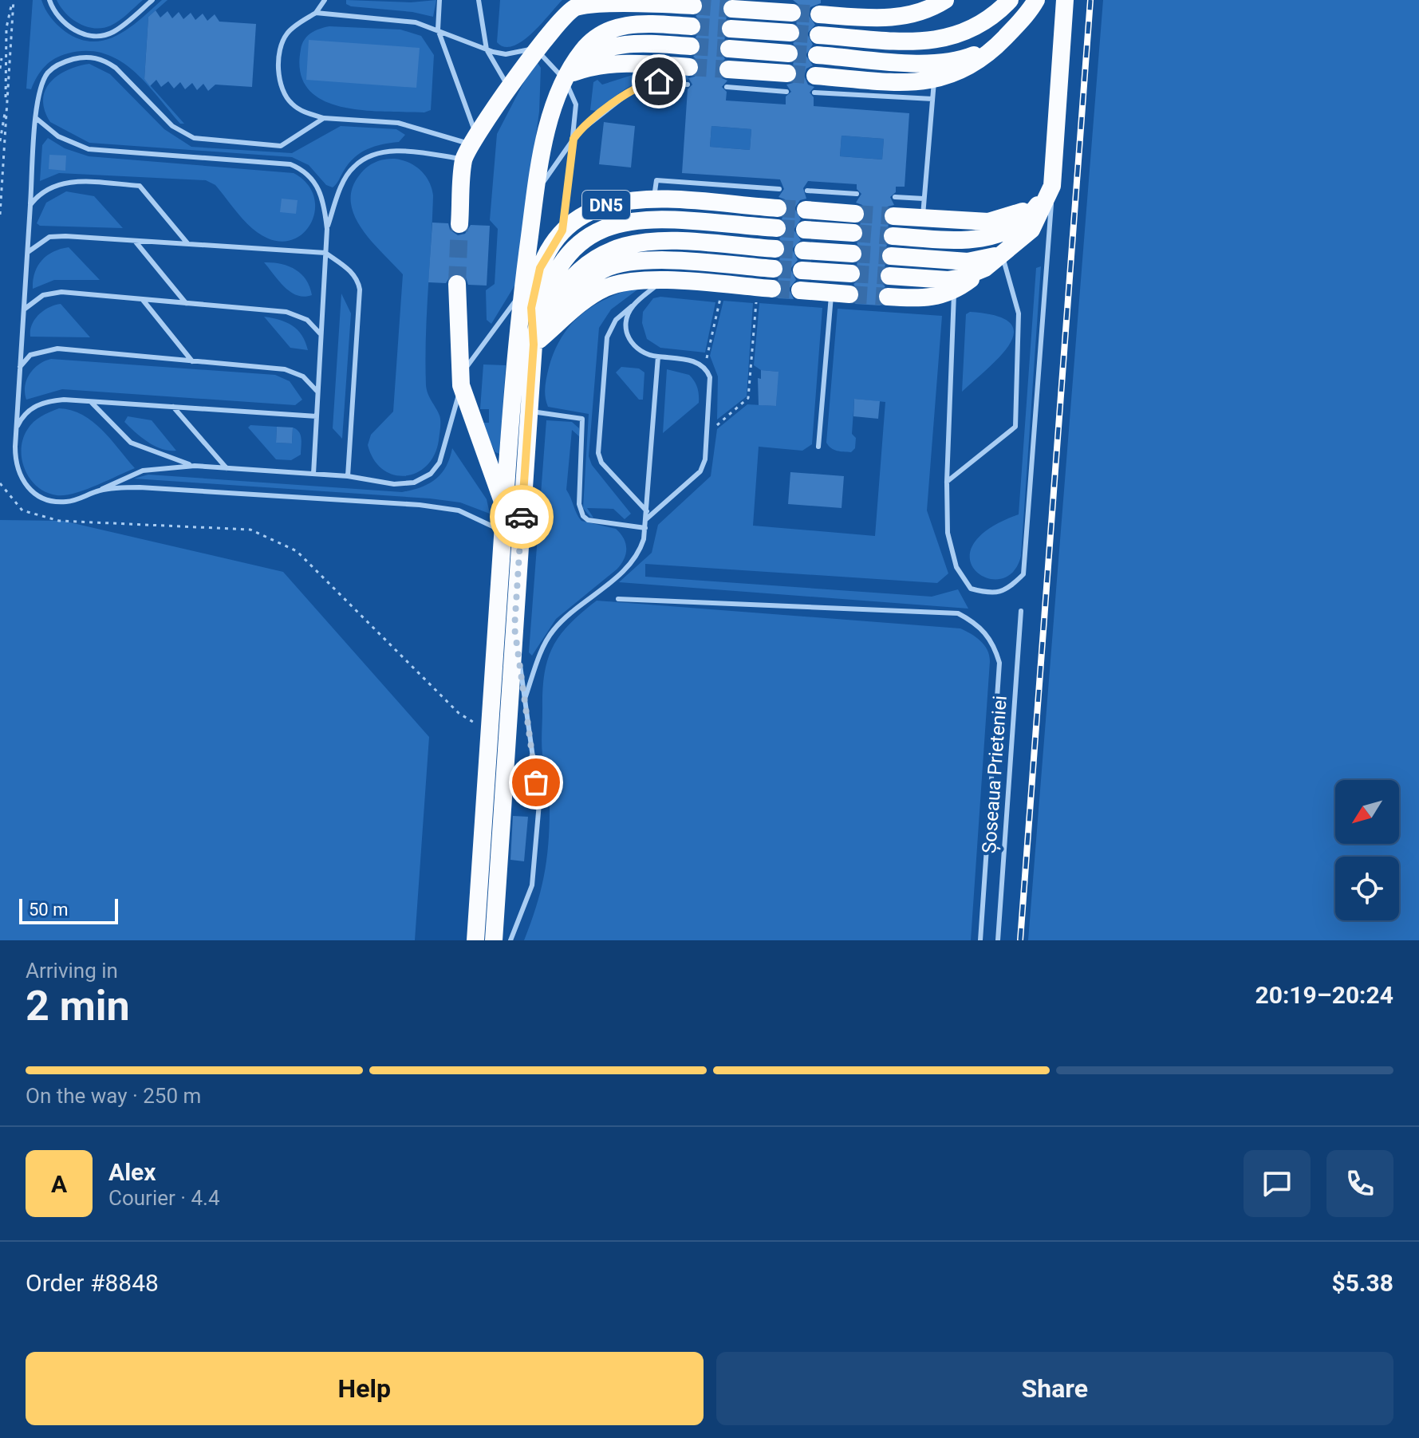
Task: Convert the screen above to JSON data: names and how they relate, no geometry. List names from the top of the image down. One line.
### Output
{"streets":{"highway":["DN5"],"lane":["Șoseaua Prieteniei"]},"scale_bar":"50 m","north":"bottom left","page":{"scale":"50 m","heading":["2 min","Arriving in","20:19–20:24"],"panel":["Alex","Courier · 4.4","Order #8848","$5.38"],"bar":"On the way · 250 m","round":"A","buttons":["Help","Share"]}}
